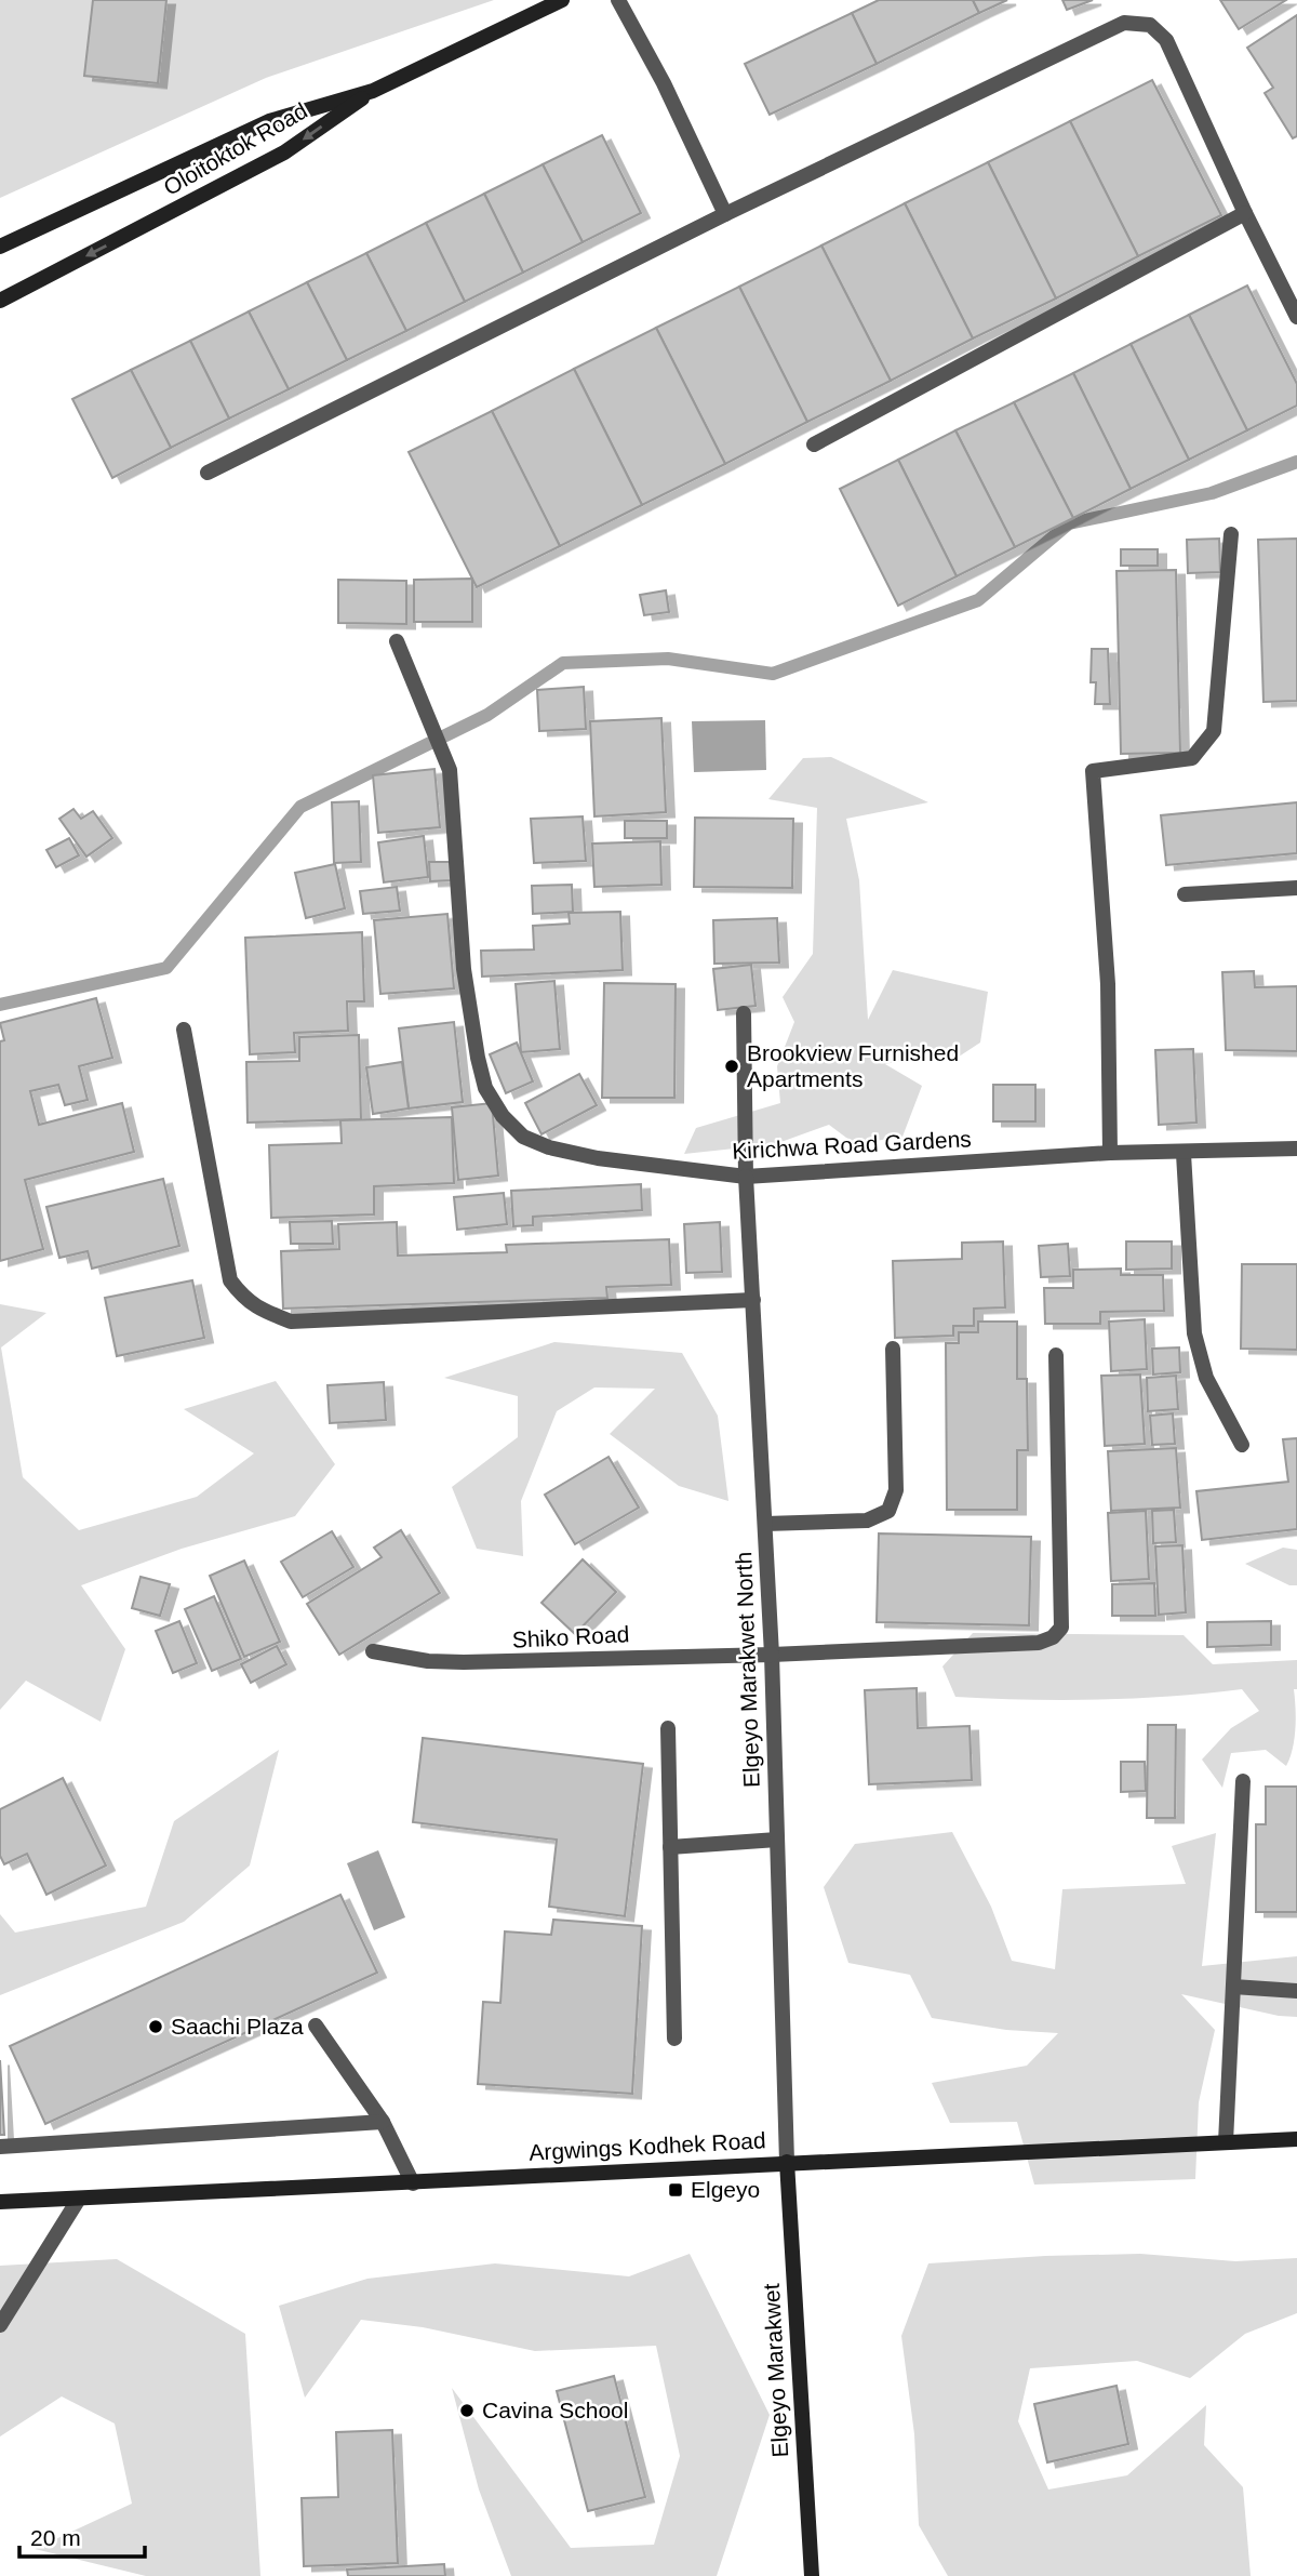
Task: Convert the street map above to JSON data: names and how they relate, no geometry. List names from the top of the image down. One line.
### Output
{"streets":{"main road":["Oloitoktok Road","Argwings Kodhek Road","Elgeyo Marakwet"],"street":["Kirichwa Road Gardens","Shiko Road","Elgeyo Marakwet North"]},"crossings":[["Kirichwa Road Gardens","Elgeyo Marakwet North"],["Shiko Road","Elgeyo Marakwet North"],["Elgeyo Marakwet North","Argwings Kodhek Road"],["Elgeyo Marakwet North","Elgeyo Marakwet"],["Argwings Kodhek Road","Elgeyo Marakwet"]],"places":{"other":["Brookview Furnished Apartments","Saachi Plaza","Cavina School"],"transit":["Elgeyo"]},"scale_bar":"20 m"}
